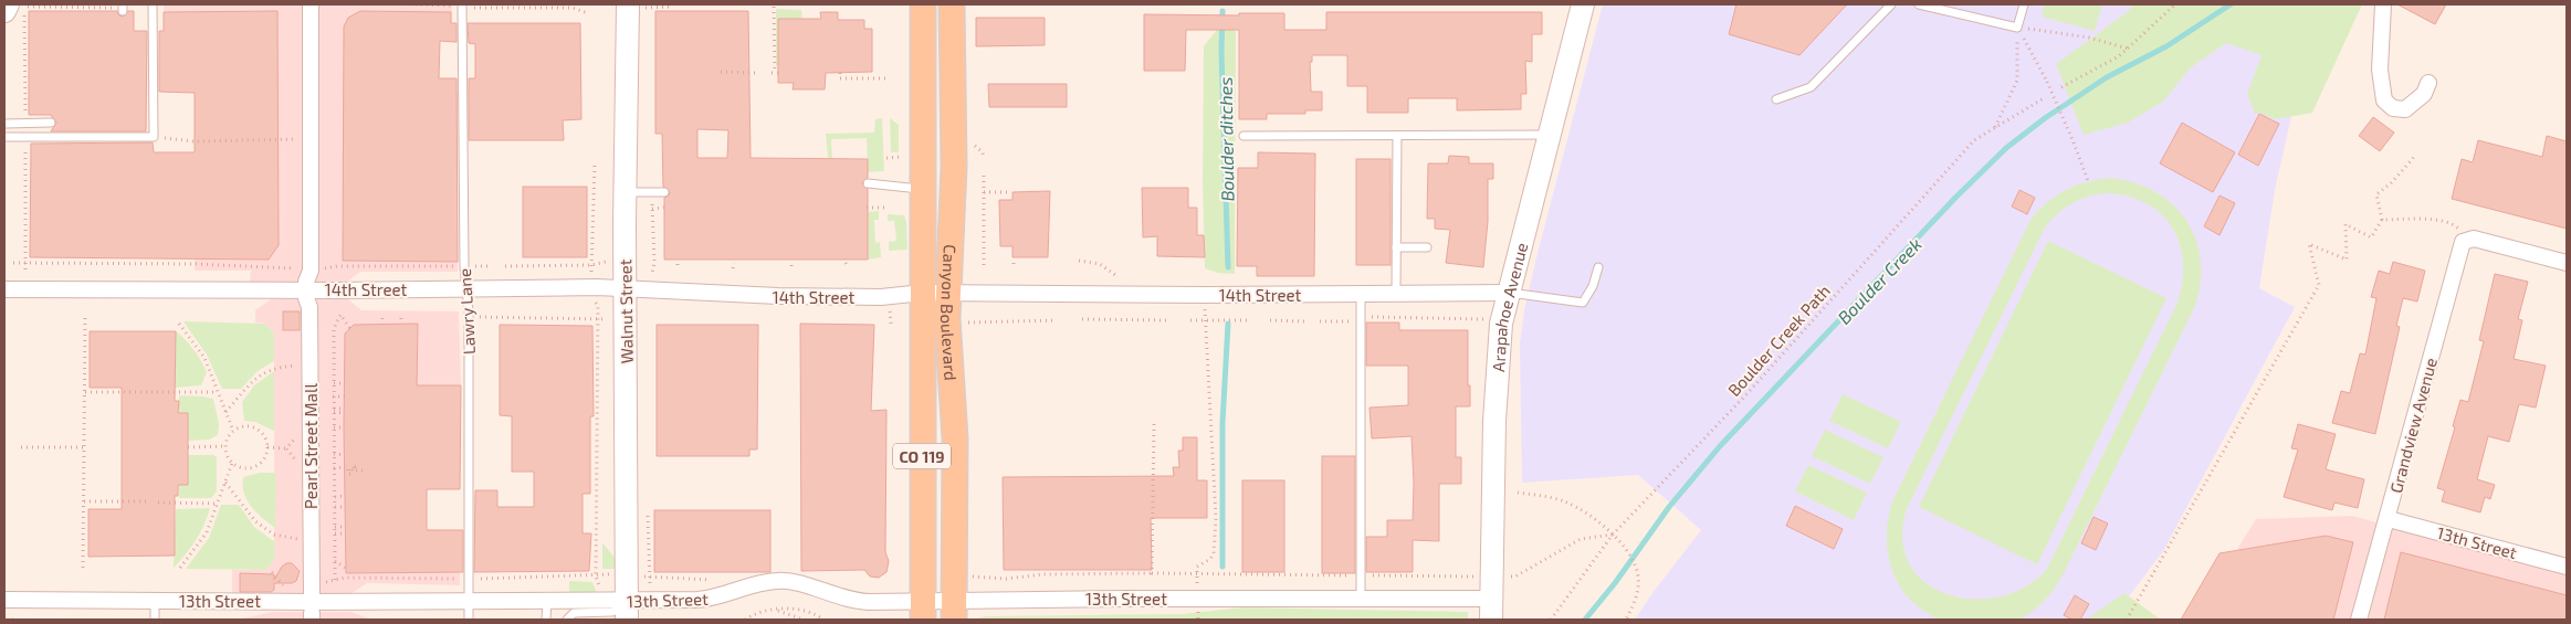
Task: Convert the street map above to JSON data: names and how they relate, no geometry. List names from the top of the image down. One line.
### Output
{"streets":{"main road":["Canyon Boulevard","CO 119"],"street":["14th Street","Arapahoe Avenue","Walnut Street","Grandview Avenue","Pearl Street Mall","13th Street"],"lane":["Lawry Lane"],"path":["Boulder Creek Path"]},"crossings":[["14th Street","Arapahoe Avenue"],["14th Street","Lawry Lane"],["14th Street","Walnut Street"],["14th Street","Canyon Boulevard"],["Arapahoe Avenue","13th Street"],["Lawry Lane","13th Street"],["Walnut Street","13th Street"],["Canyon Boulevard","13th Street"],["Grandview Avenue","13th Street"]],"water":["Boulder ditches","Boulder Creek"]}
